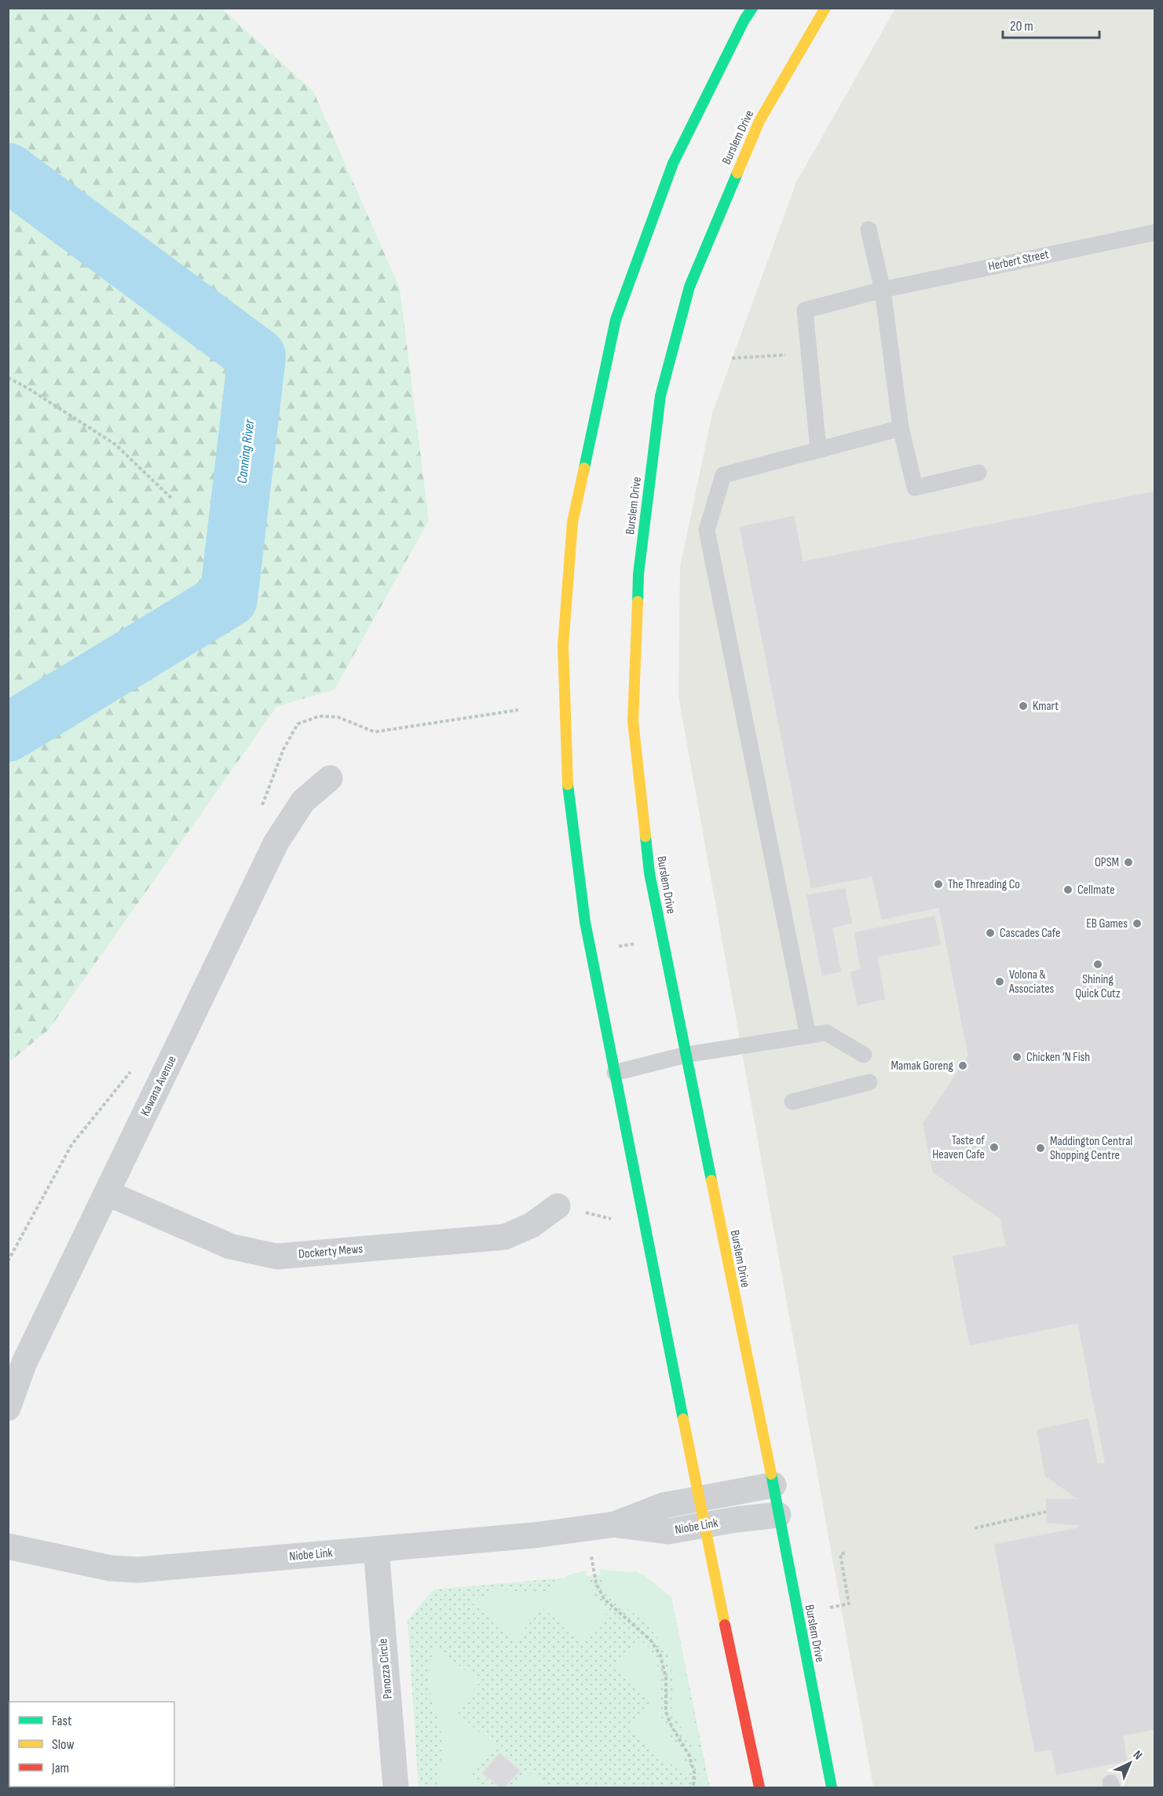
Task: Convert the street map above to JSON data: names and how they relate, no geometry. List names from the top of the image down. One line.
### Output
{"streets":{"main road":["Burslem Drive"],"street":["Kawana Avenue","Dockerty Mews","Niobe Link","Panozza Circle"],"lane":["Herbert Street"]},"crossings":[["Burslem Drive","Niobe Link"],["Kawana Avenue","Dockerty Mews"],["Niobe Link","Panozza Circle"]],"water":["Canning River"],"places":["Kmart","OPSM","The Threading Co","Cellmate","EB Games","Cascades Cafe","Shining Quick Cutz","Volona & Associates","Chicken ‘N Fish","Mamak Goreng","Taste of Heaven Cafe","Maddington Central Shopping Centre"],"legend":["Fast","Slow","Jam"],"scale_bar":"20 m","north":"top right"}
